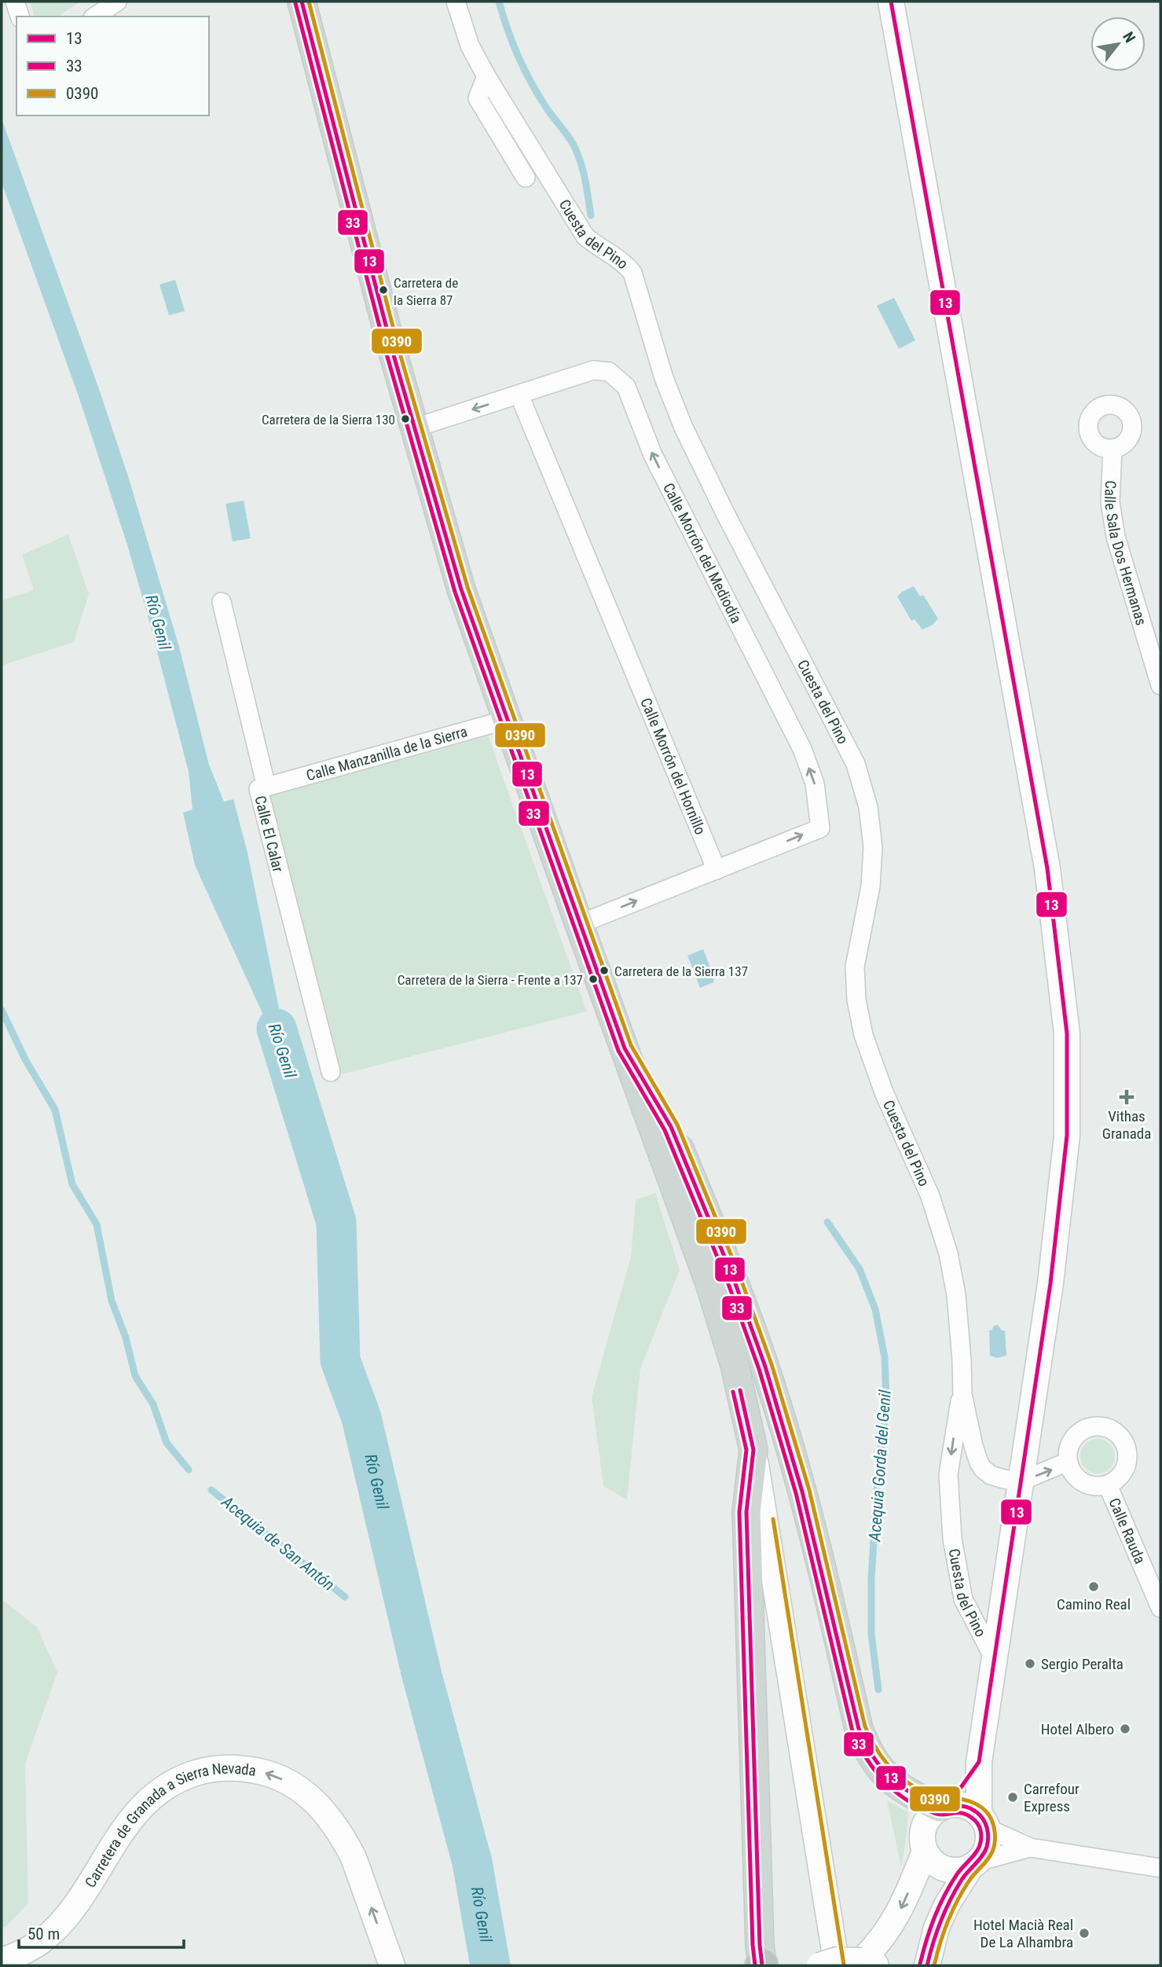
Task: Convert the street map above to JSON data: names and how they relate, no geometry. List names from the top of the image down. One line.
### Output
{"streets":{"street":["Cuesta del Pino","Calle Sala Dos Hermanas","Calle Morrón del Mediodía","Calle Manzanilla de la Sierra","Calle Morrón del Hornillo","Calle El Calar","Calle Rauda","Carretera de Granada a Sierra Nevada"]},"crossings":[["Calle Morrón del Mediodía","Calle Morrón del Hornillo"],["Calle Manzanilla de la Sierra","Calle El Calar"]],"water":["Río Genil","Acequia Gorda del Genil","Acequia de San Antón"],"places":{"other":["Carretera de la Sierra 87","Carretera de la Sierra 130","Carretera de la Sierra 137","Carretera de la Sierra - Frente a 137","Camino Real","Sergio Peralta","Hotel Albero","Carrefour Express","Hotel Macià Real De La Alhambra"],"health":["Vithas Granada"]},"lines":["transit line 13","transit line 0390","transit line 33"],"legend":["13","33","0390"],"scale_bar":"50 m","north":"top right"}
